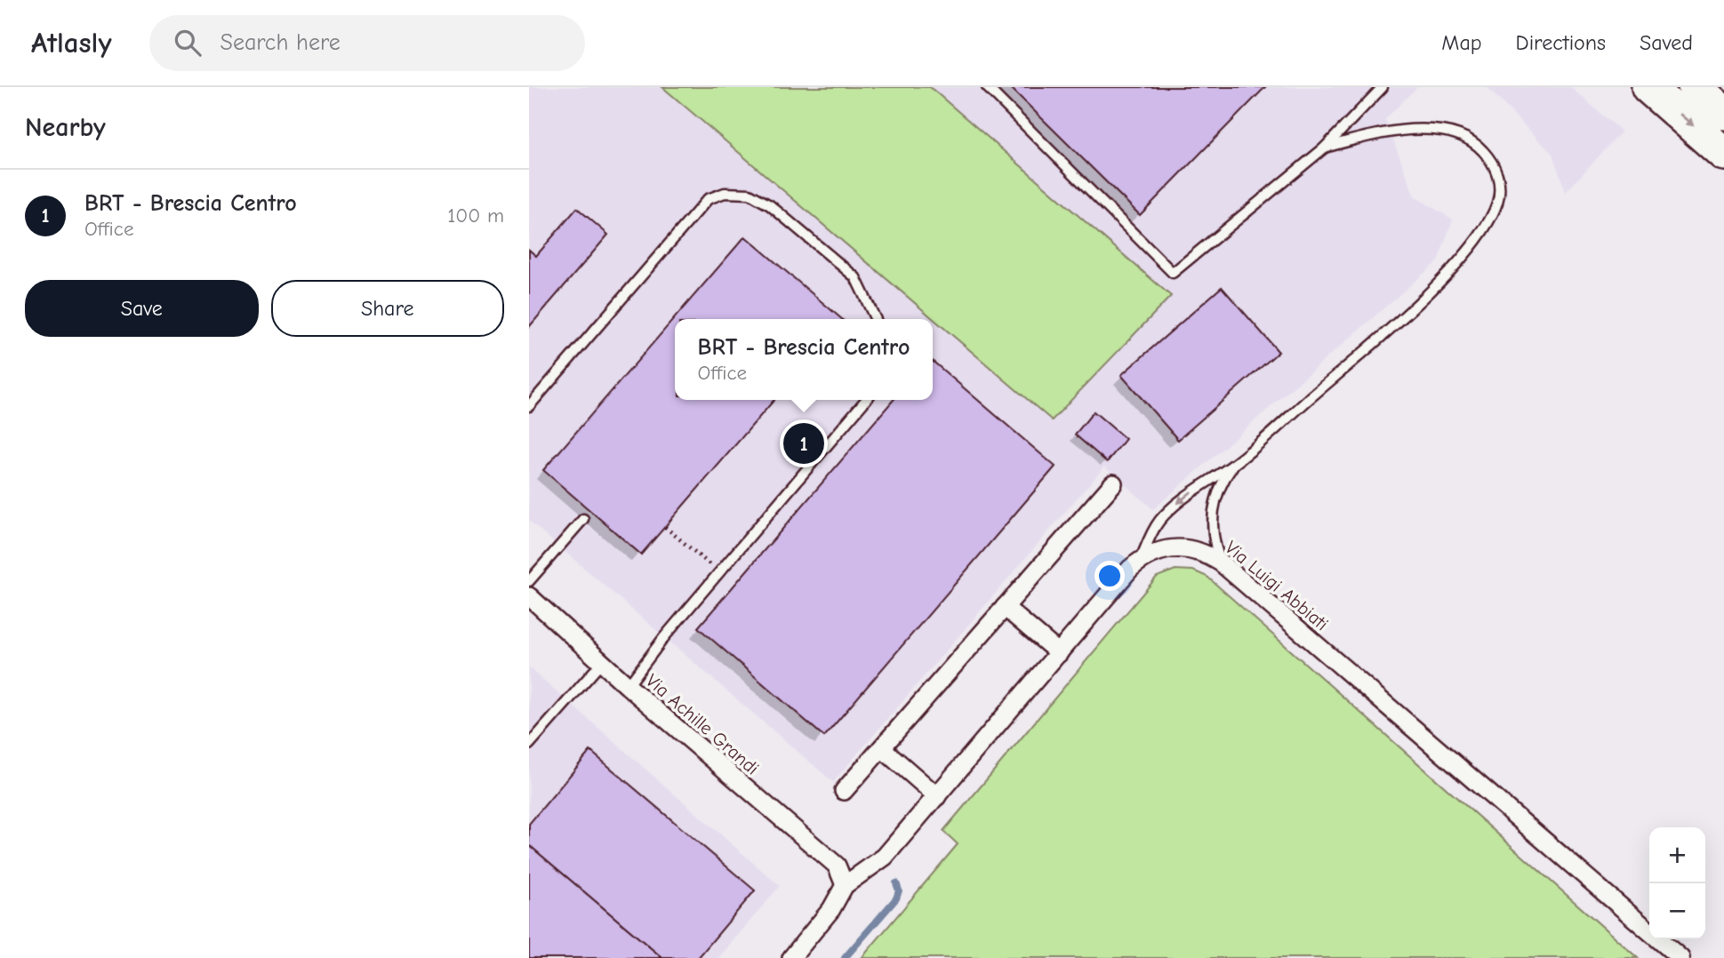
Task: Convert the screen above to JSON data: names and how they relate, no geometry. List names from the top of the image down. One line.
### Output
{"streets":{"street":["Via Luigi Abbiati","Via Achille Grandi"]},"crossings":[["Via Luigi Abbiati","Via Achille Grandi"]],"page":{"header":"Atlasly","search":"Search here","nav":["Map","Directions","Saved"],"heading":"Nearby","list":[{"mark":"1","name":"BRT - Brescia Centro","note":"Office","value":"100 m"}],"buttons":["Save","Share"],"popup":["BRT - Brescia Centro","Office"],"pins":"1","map_buttons":["+","−"]}}
